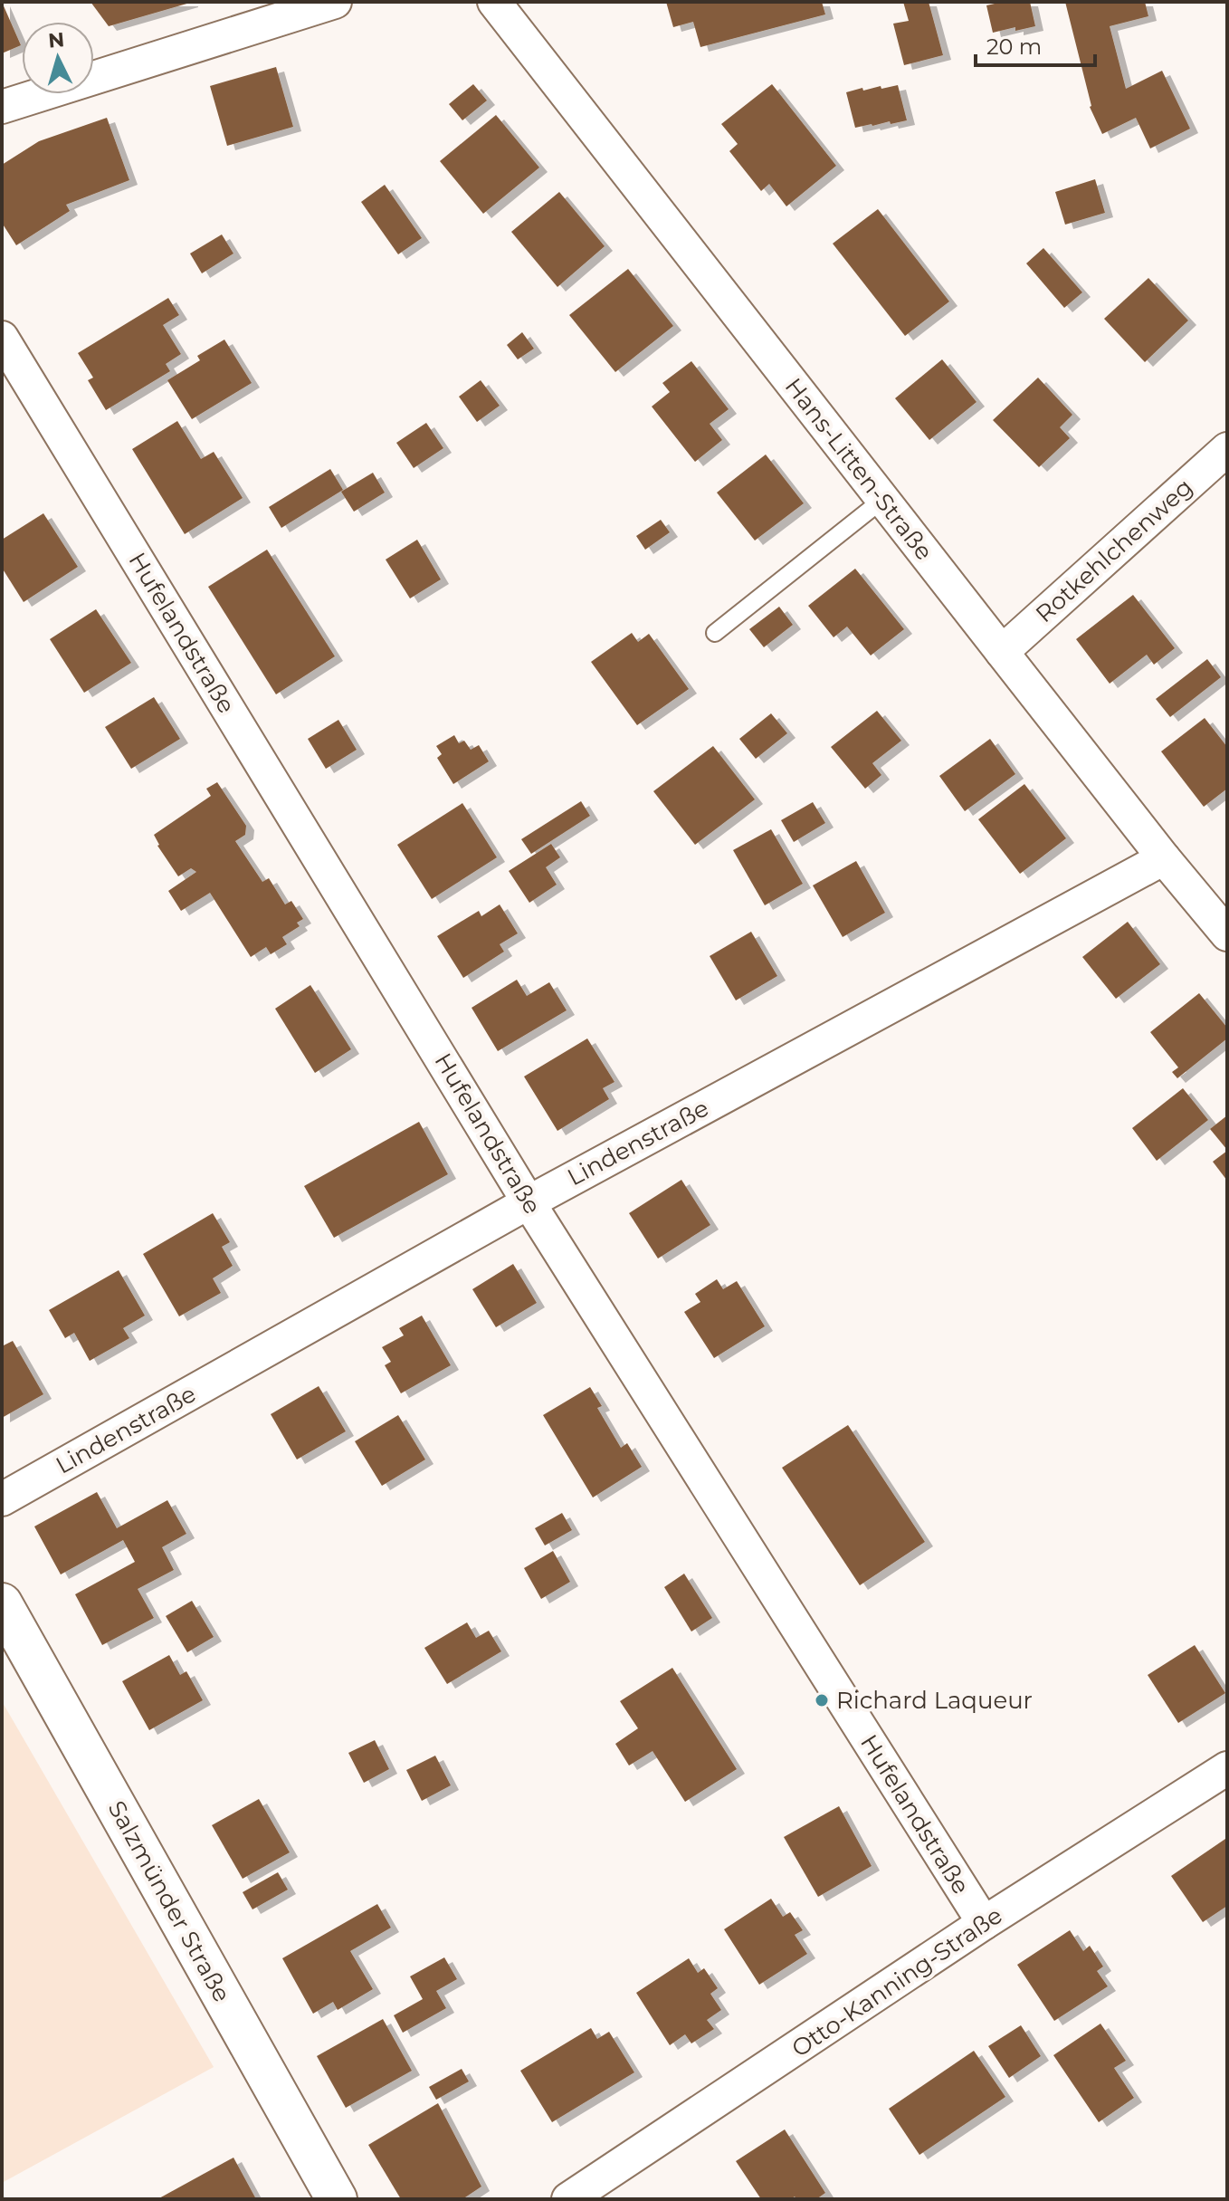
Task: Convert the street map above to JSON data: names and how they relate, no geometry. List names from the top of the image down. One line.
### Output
{"streets":{"main road":["Salzmünder Straße"],"street":["Hans-Litten-Straße","Rotkehlchenweg","Hufelandstraße","Lindenstraße","Otto-Kanning-Straße"]},"crossings":[["Hans-Litten-Straße","Rotkehlchenweg"],["Hans-Litten-Straße","Lindenstraße"],["Hufelandstraße","Lindenstraße"],["Hufelandstraße","Otto-Kanning-Straße"]],"places":["Richard Laqueur"],"scale_bar":"20 m","north":"top"}
